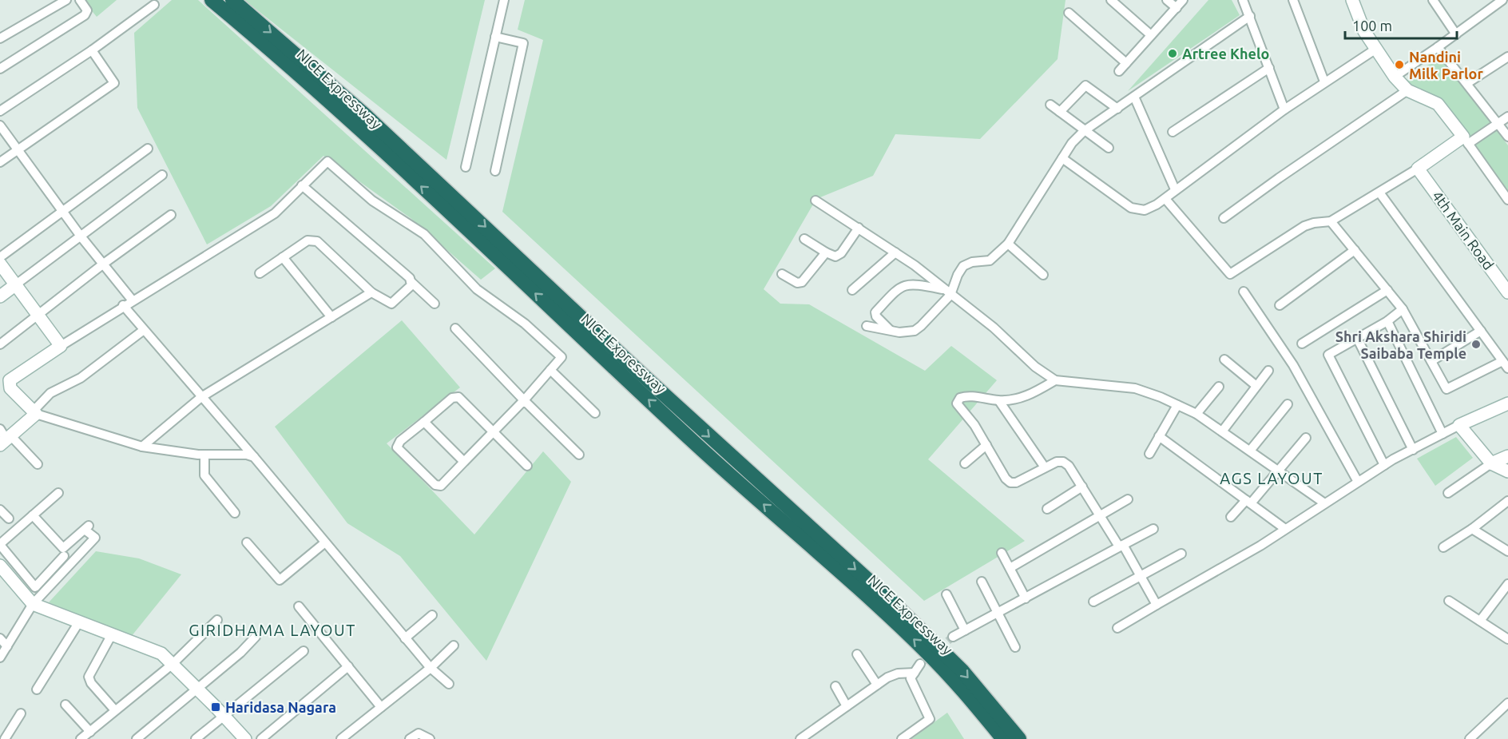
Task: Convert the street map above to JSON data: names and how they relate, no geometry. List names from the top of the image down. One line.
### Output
{"streets":{"highway":["NICE Expressway"],"street":["4th Main Road"]},"districts":["AGS LAYOUT","GIRIDHAMA LAYOUT"],"places":{"other":["Artree Khelo","Nandini Milk Parlor","Shri Akshara Shiridi Saibaba Temple"],"transit":["Haridasa Nagara"]},"scale_bar":"100 m"}
